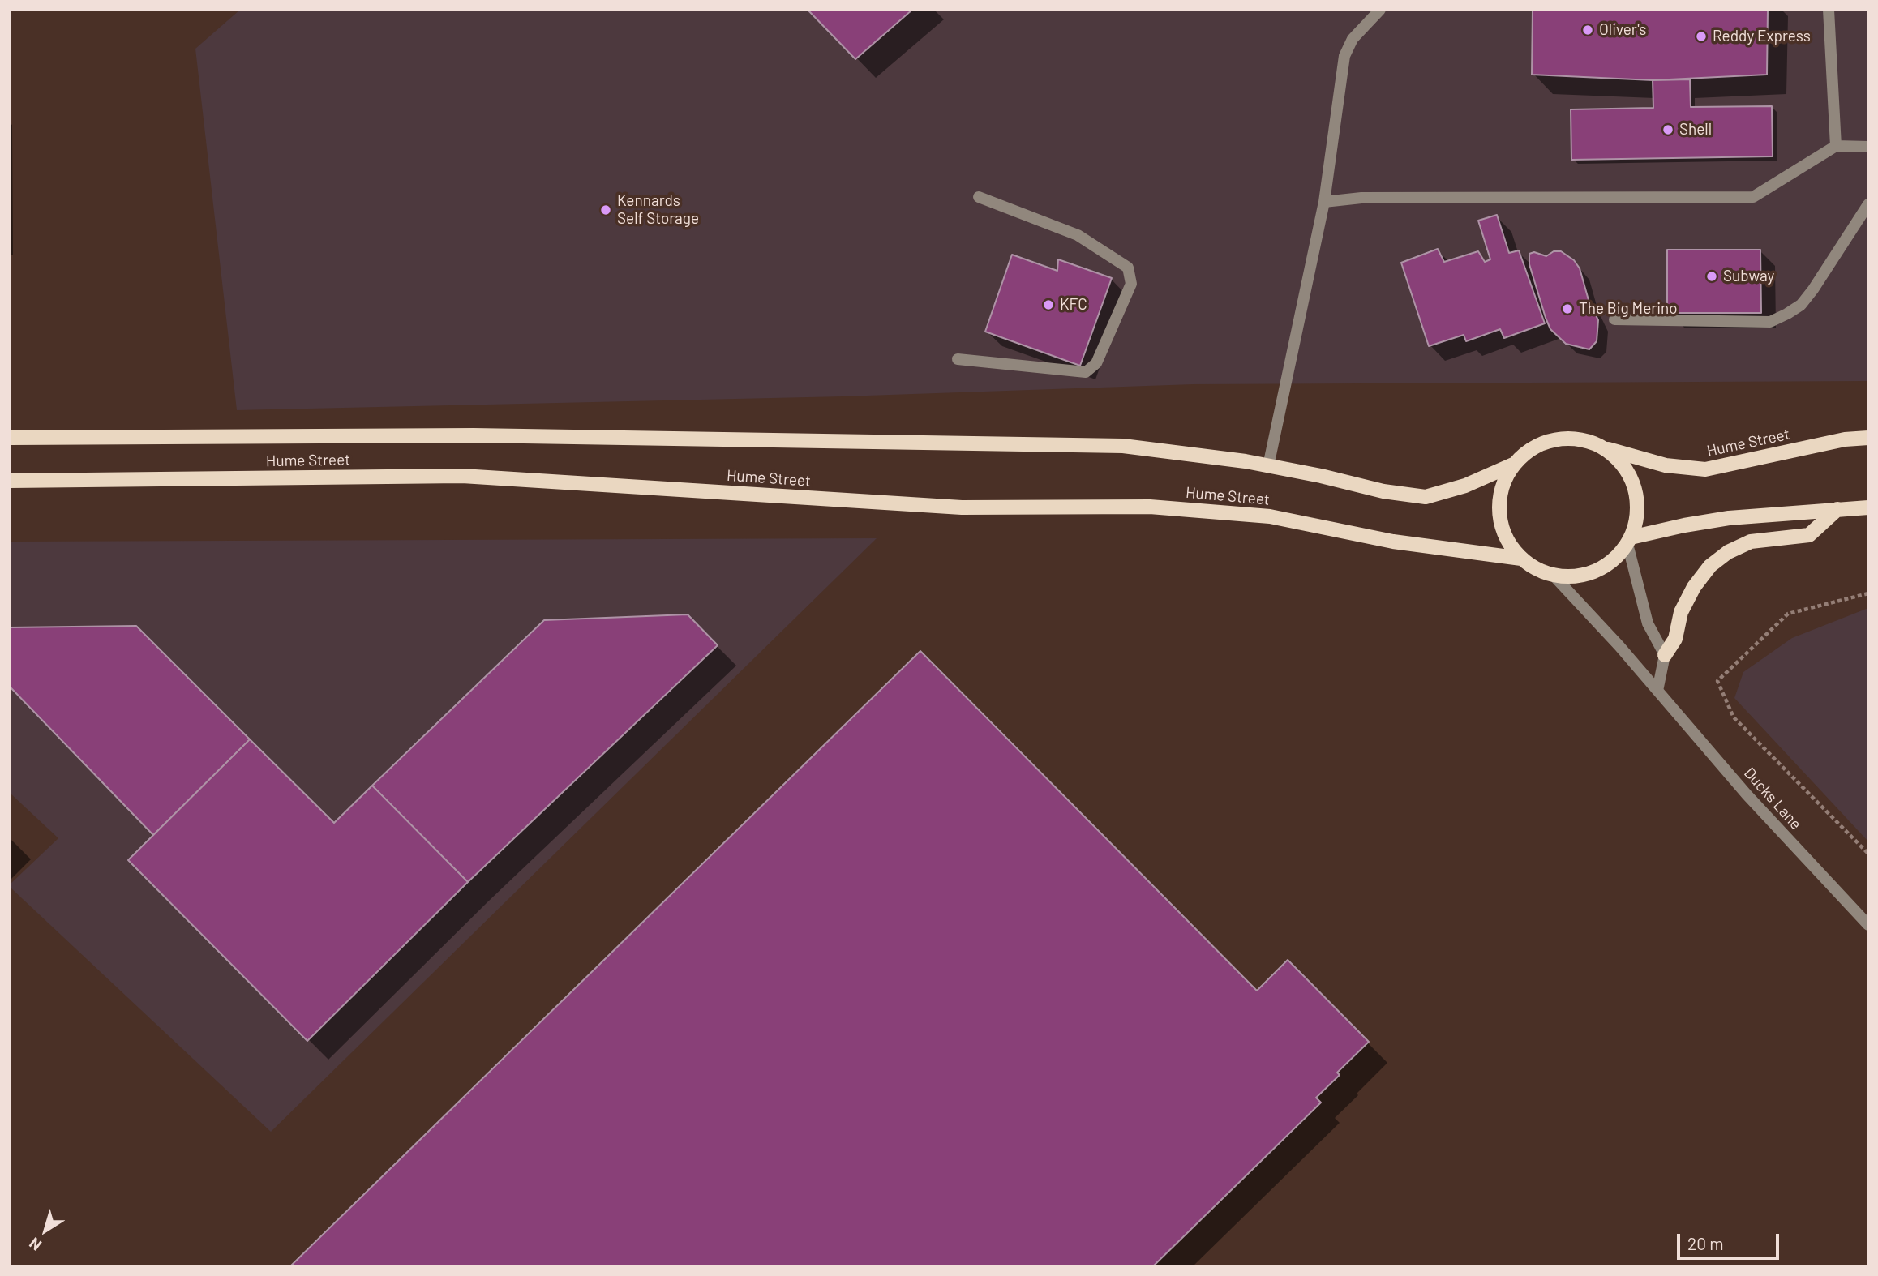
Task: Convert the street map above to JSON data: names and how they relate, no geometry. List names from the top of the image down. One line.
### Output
{"streets":{"main road":["Hume Street"],"street":["Ducks Lane"]},"crossings":[["Hume Street","Ducks Lane"]],"places":["Oliver's","Reddy Express","Shell","Kennards Self Storage","Subway","KFC","The Big Merino"],"scale_bar":"20 m","north":"bottom left"}
